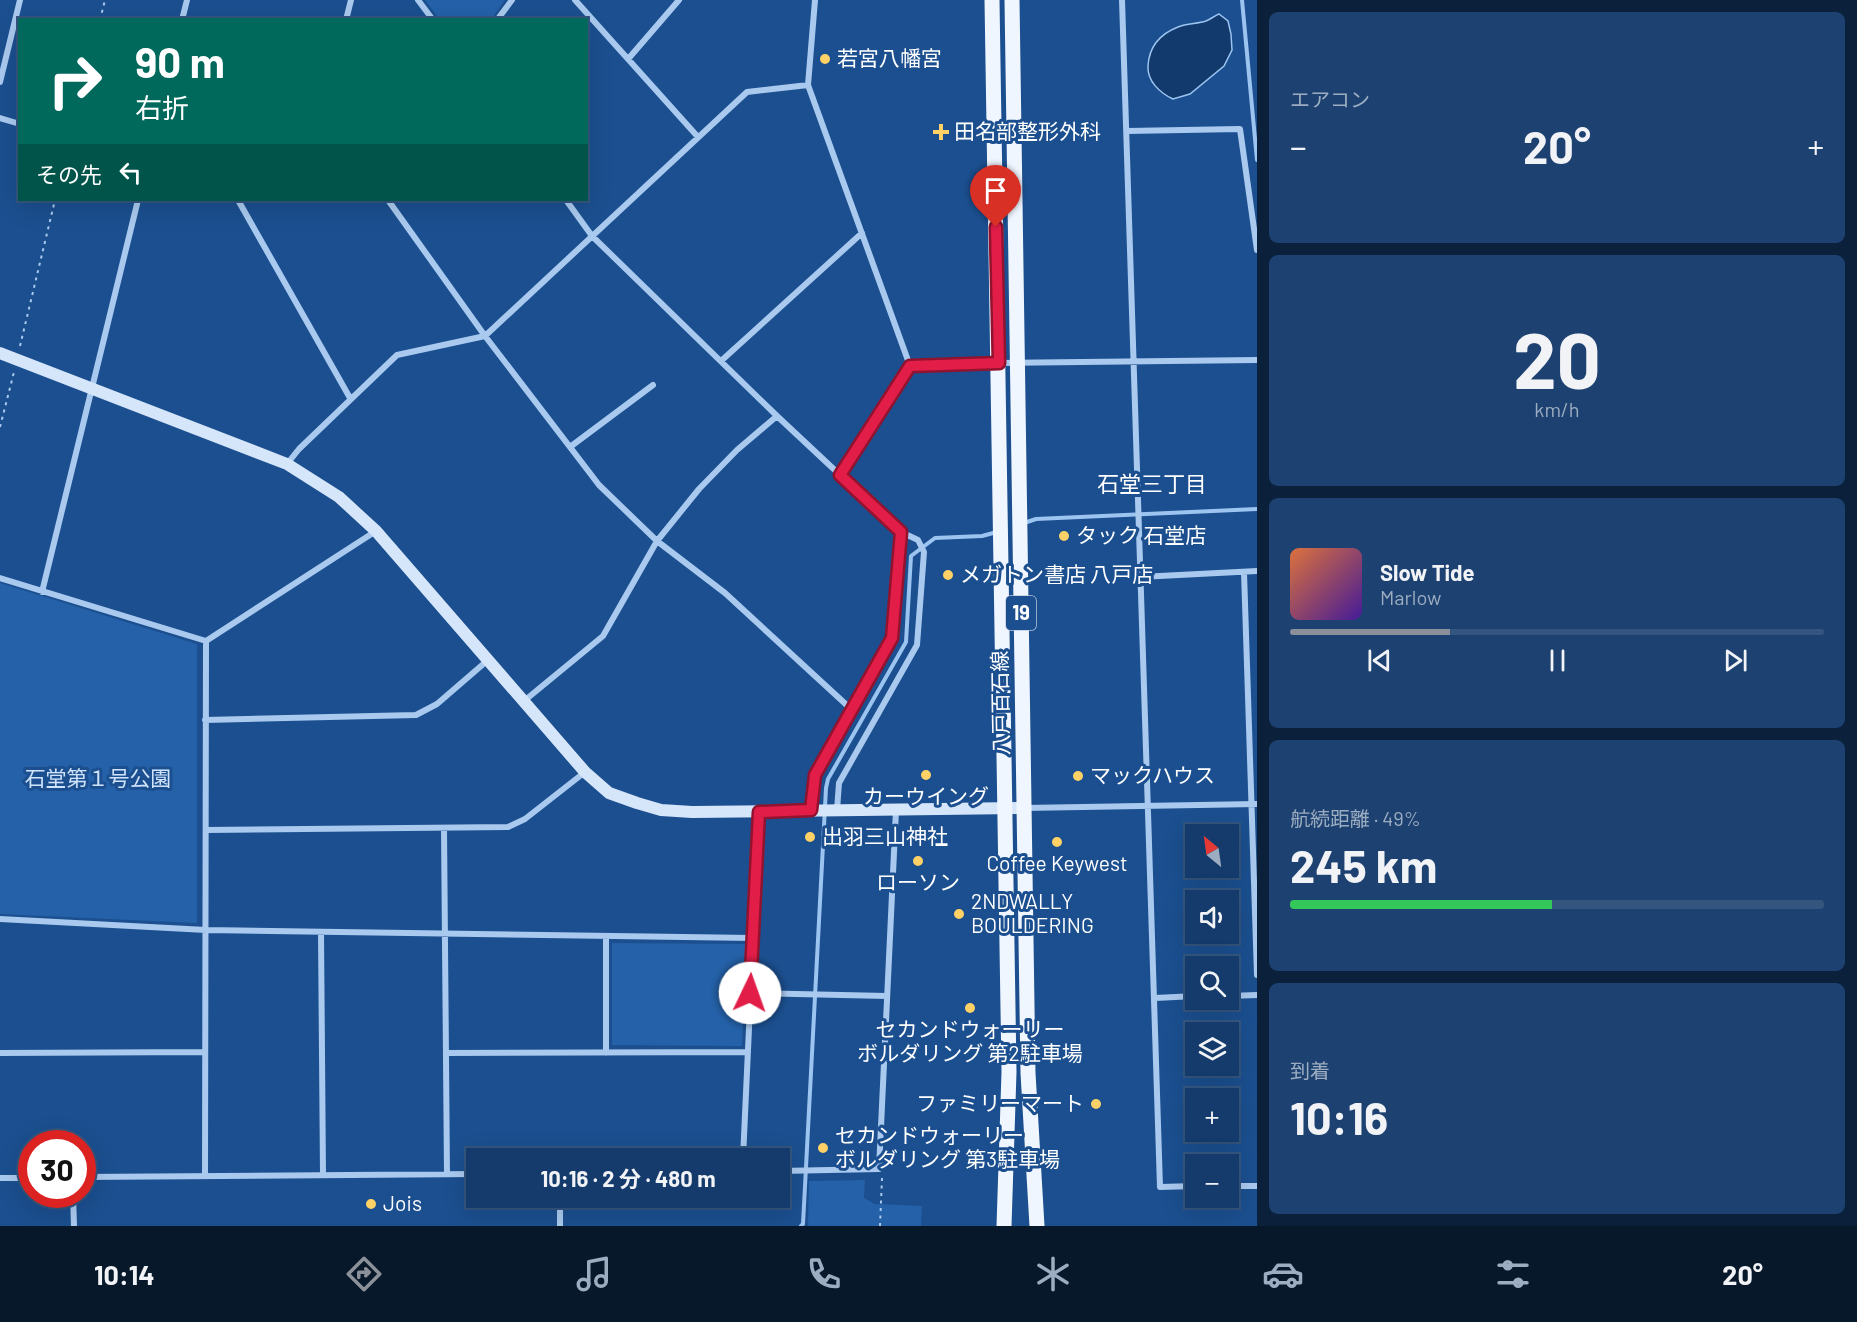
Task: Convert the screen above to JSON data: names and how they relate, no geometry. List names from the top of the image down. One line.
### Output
{"streets":{"main road":["19","八戸百石線"]},"districts":["石堂三丁目"],"parks":["石堂第１号公園"],"places":{"other":["若宮八幡宮","タック 石堂店","メガトン書店 八戸店","カーウイング","マックハウス","出羽三山神社","Coffee Keywest","ローソン","2NDWALLY BOULDERING","セカンドウォーリー ボルダリング 第2駐車場","ファミリーマート","セカンドウォーリー ボルダリング 第3駐車場","Jois"],"health":["田名部整形外科"]},"north":"top left","page":{"tile":["エアコン",["20","km/h"],["航続距離 · 49%","245 km"],["到着","10:16"]],"turn":["90 m","右折"],"heat":["−","20°","+"],"then":"その先","song":["Slow Tide","Marlow"],"map_buttons":["+","−"],"limit":"30","trip":"10:16 · 2 分 · 480 m","tabs":["10:14","20°"]}}
